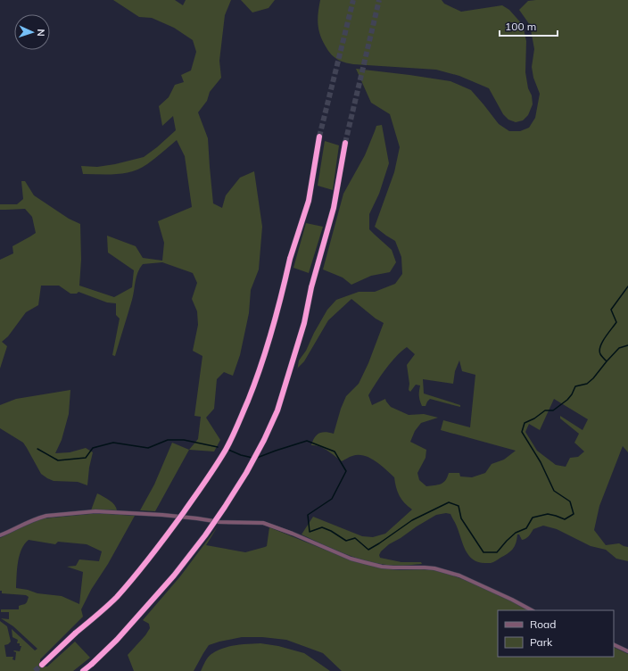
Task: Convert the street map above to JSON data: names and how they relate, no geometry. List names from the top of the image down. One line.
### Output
{"legend":["Road","Park"],"scale_bar":"100 m","north":"right"}
